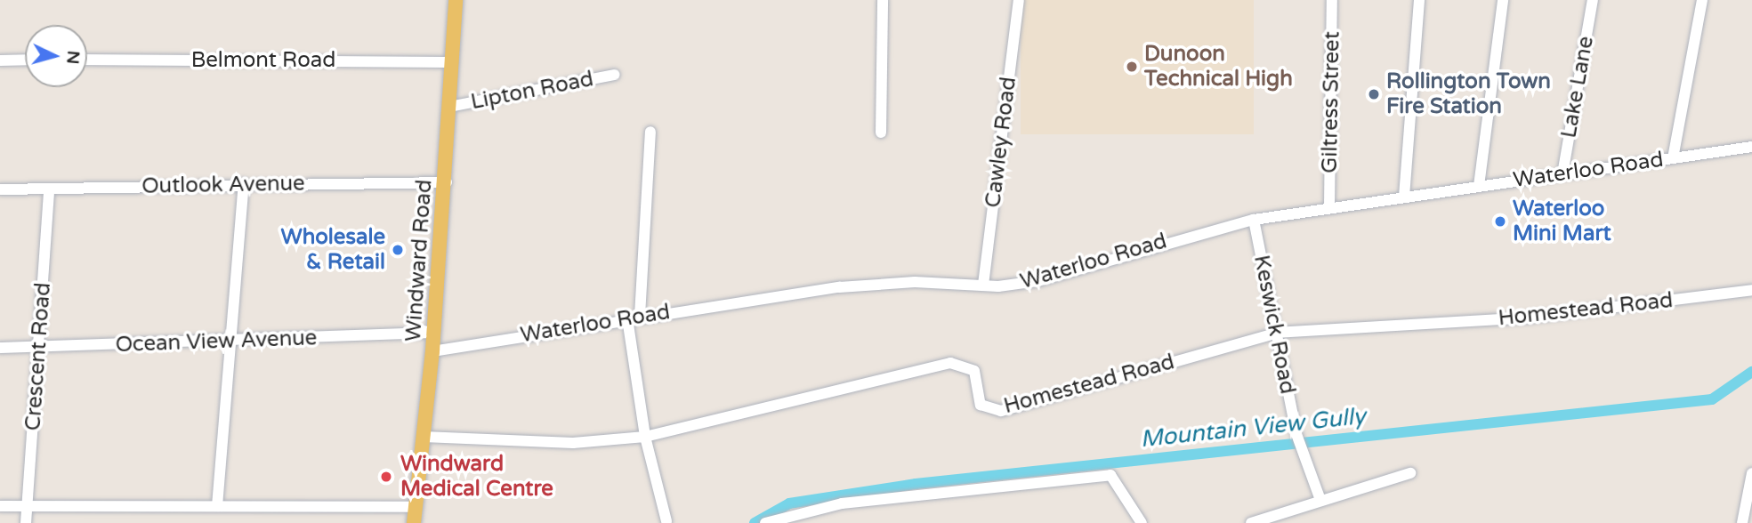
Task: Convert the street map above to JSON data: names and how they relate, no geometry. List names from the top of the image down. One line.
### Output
{"streets":{"main road":["Windward Road"],"street":["Belmont Road","Lake Lane","Lipton Road","Giltress Street","Cawley Road","Waterloo Road","Outlook Avenue","Homestead Road","Keswick Road","Ocean View Avenue","Crescent Road"]},"crossings":[["Belmont Road","Windward Road"],["Lake Lane","Waterloo Road"],["Lipton Road","Windward Road"],["Giltress Street","Waterloo Road"],["Cawley Road","Waterloo Road"],["Waterloo Road","Windward Road"],["Waterloo Road","Keswick Road"],["Outlook Avenue","Windward Road"],["Outlook Avenue","Crescent Road"],["Windward Road","Homestead Road"],["Windward Road","Ocean View Avenue"],["Homestead Road","Keswick Road"],["Ocean View Avenue","Crescent Road"]],"water":["Mountain View Gully"],"places":["Dunoon Technical High","Rollington Town Fire Station","Waterloo Mini Mart","Wholesale & Retail","Windward Medical Centre"],"north":"right"}
